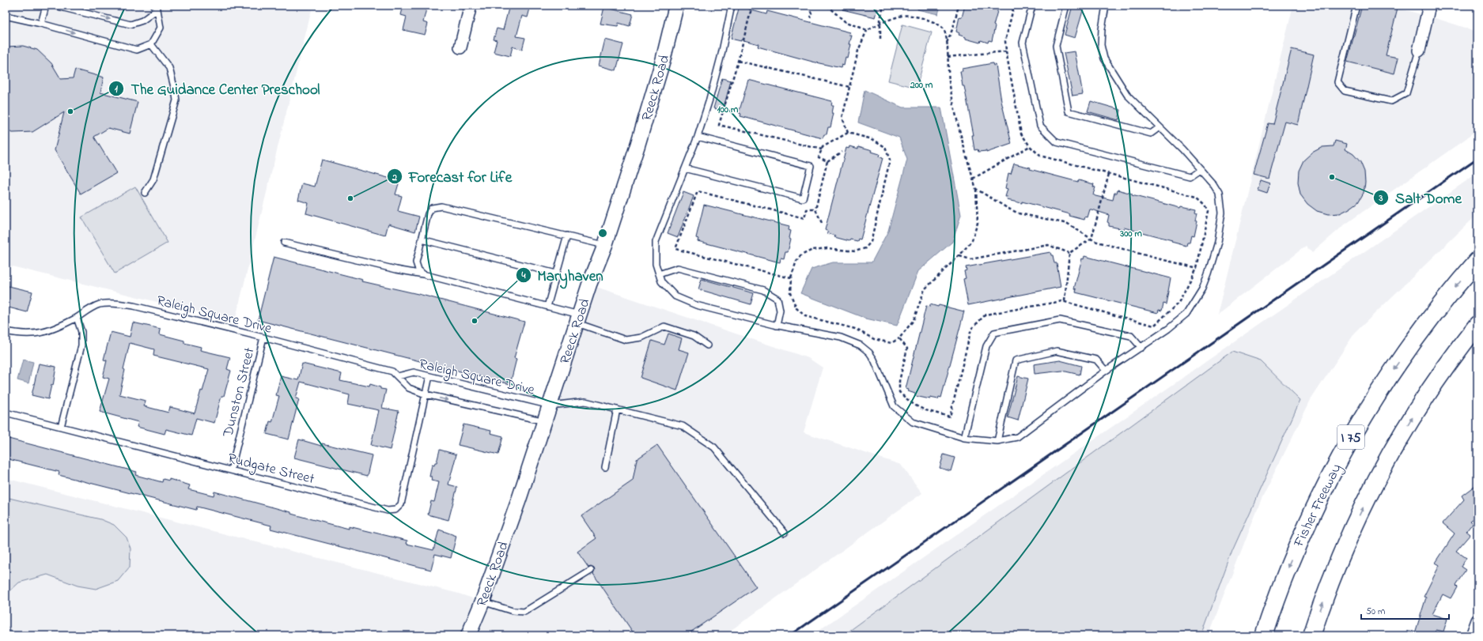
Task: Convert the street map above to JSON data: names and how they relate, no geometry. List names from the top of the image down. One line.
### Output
{"streets":{"highway":["I 75","Fisher Freeway"],"street":["Reeck Road"],"lane":["Raleigh Square Drive","Dunston Street","Rudgate Street"]},"crossings":[["Reeck Road","Raleigh Square Drive"],["Raleigh Square Drive","Dunston Street"],["Raleigh Square Drive","Rudgate Street"],["Dunston Street","Rudgate Street"]],"places":["The Guidance Center Preschool","Salt Dome","Forecast for Life","Maryhaven"],"scale_bar":"50 m","rings":["200 m","100 m","300 m"]}
